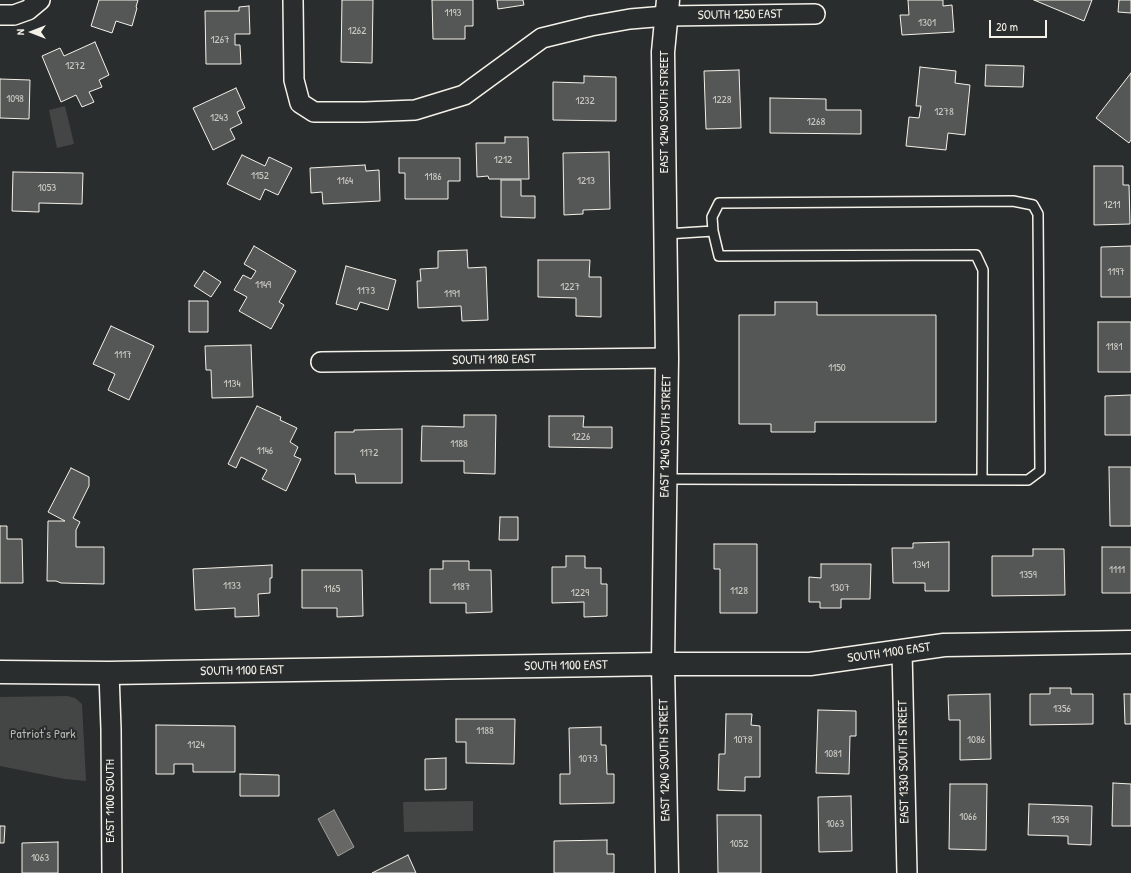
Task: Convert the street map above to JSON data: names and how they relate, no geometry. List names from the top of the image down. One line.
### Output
{"streets":{"street":["SOUTH 1250 EAST","EAST 1240 SOUTH STREET","SOUTH 1180 EAST","SOUTH 1100 EAST","EAST 1330 SOUTH STREET","EAST 1100 SOUTH"]},"crossings":[["SOUTH 1250 EAST","EAST 1240 SOUTH STREET"],["EAST 1240 SOUTH STREET","SOUTH 1180 EAST"],["EAST 1240 SOUTH STREET","SOUTH 1100 EAST"],["SOUTH 1100 EAST","EAST 1330 SOUTH STREET"],["SOUTH 1100 EAST","EAST 1100 SOUTH"]],"parks":["Patriot's Park"],"house_numbers":["1193","1301","1262","1267","1272","1098","1228","1232","1278","1243","1268","1212","1152","1186","1164","1213","1053","1211","1197","1149","1227","1173","1191","1181","1117","1150","1134","1226","1188","1146","1172","1341","1111","1359","1133","1187","1307","1165","1128","1229","1356","1188","1078","1086","1124","1081","1073","1066","1359","1063","1052","1063"],"scale_bar":"20 m","north":"left"}
